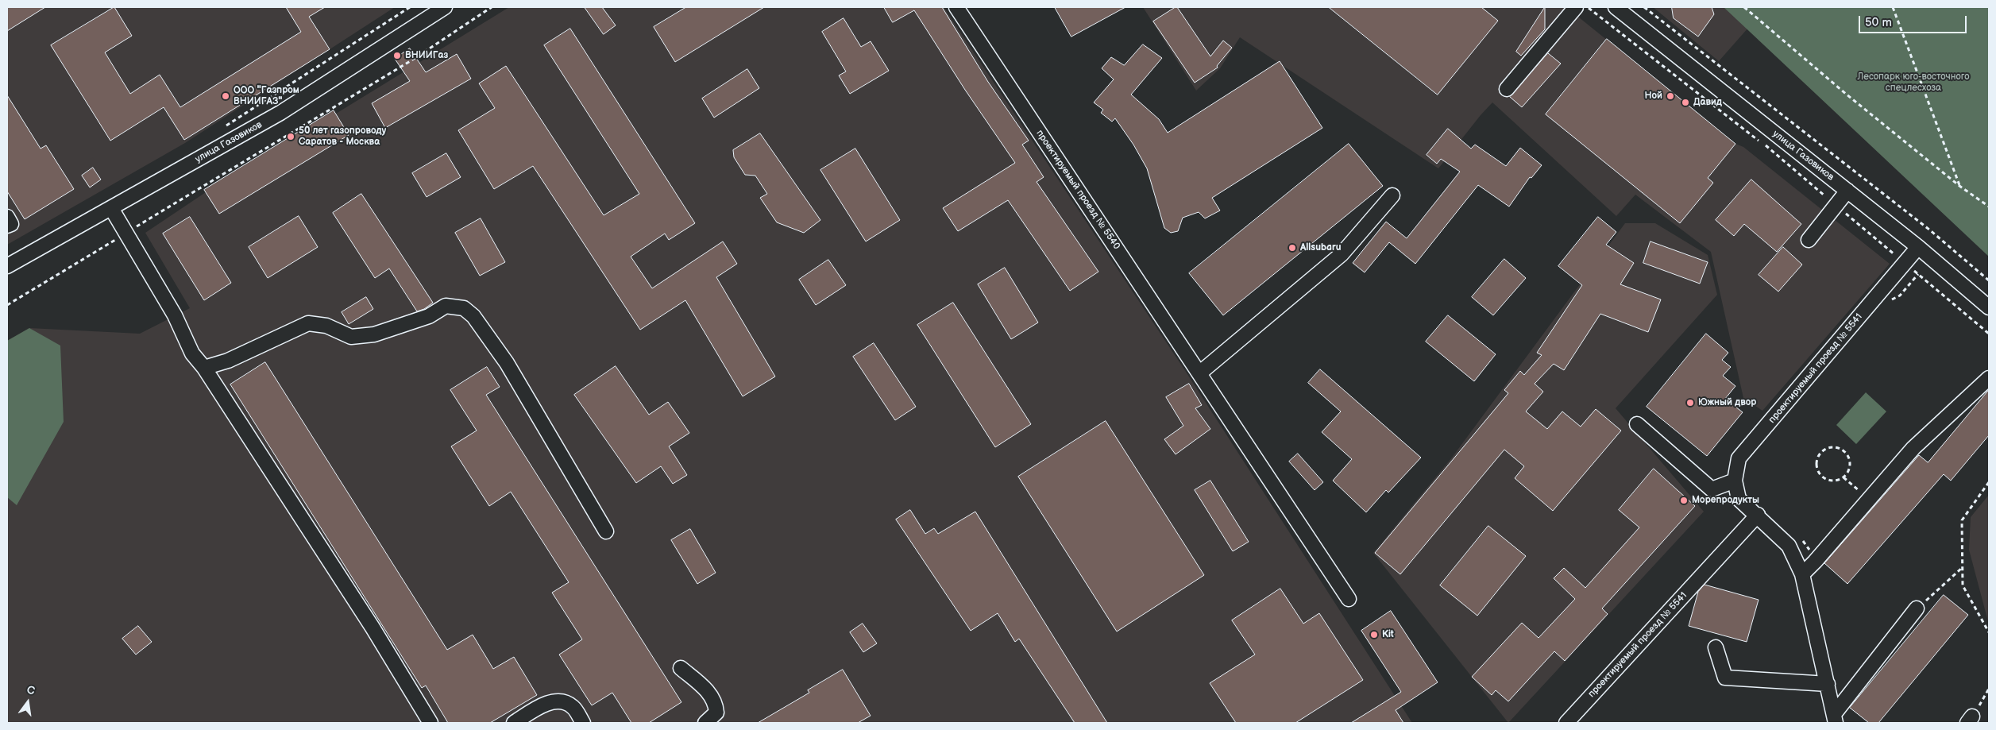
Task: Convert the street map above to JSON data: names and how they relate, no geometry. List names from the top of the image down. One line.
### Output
{"streets":{"street":["улица Газовиков","проектируемый проезд № 5540","проектируемый проезд № 5541"]},"crossings":[["улица Газовиков","проектируемый проезд № 5541"]],"parks":["Лесопарк юго-восточного спецлесхоза"],"places":["ВНИИГаз","ООО \"Газпром ВНИИГАЗ\"","Ной","Давид","50 лет газопроводу Саратов - Москва","Allsubaru","Южный двор","Морепродукты","Kit"],"scale_bar":"50 m","north":"top"}
